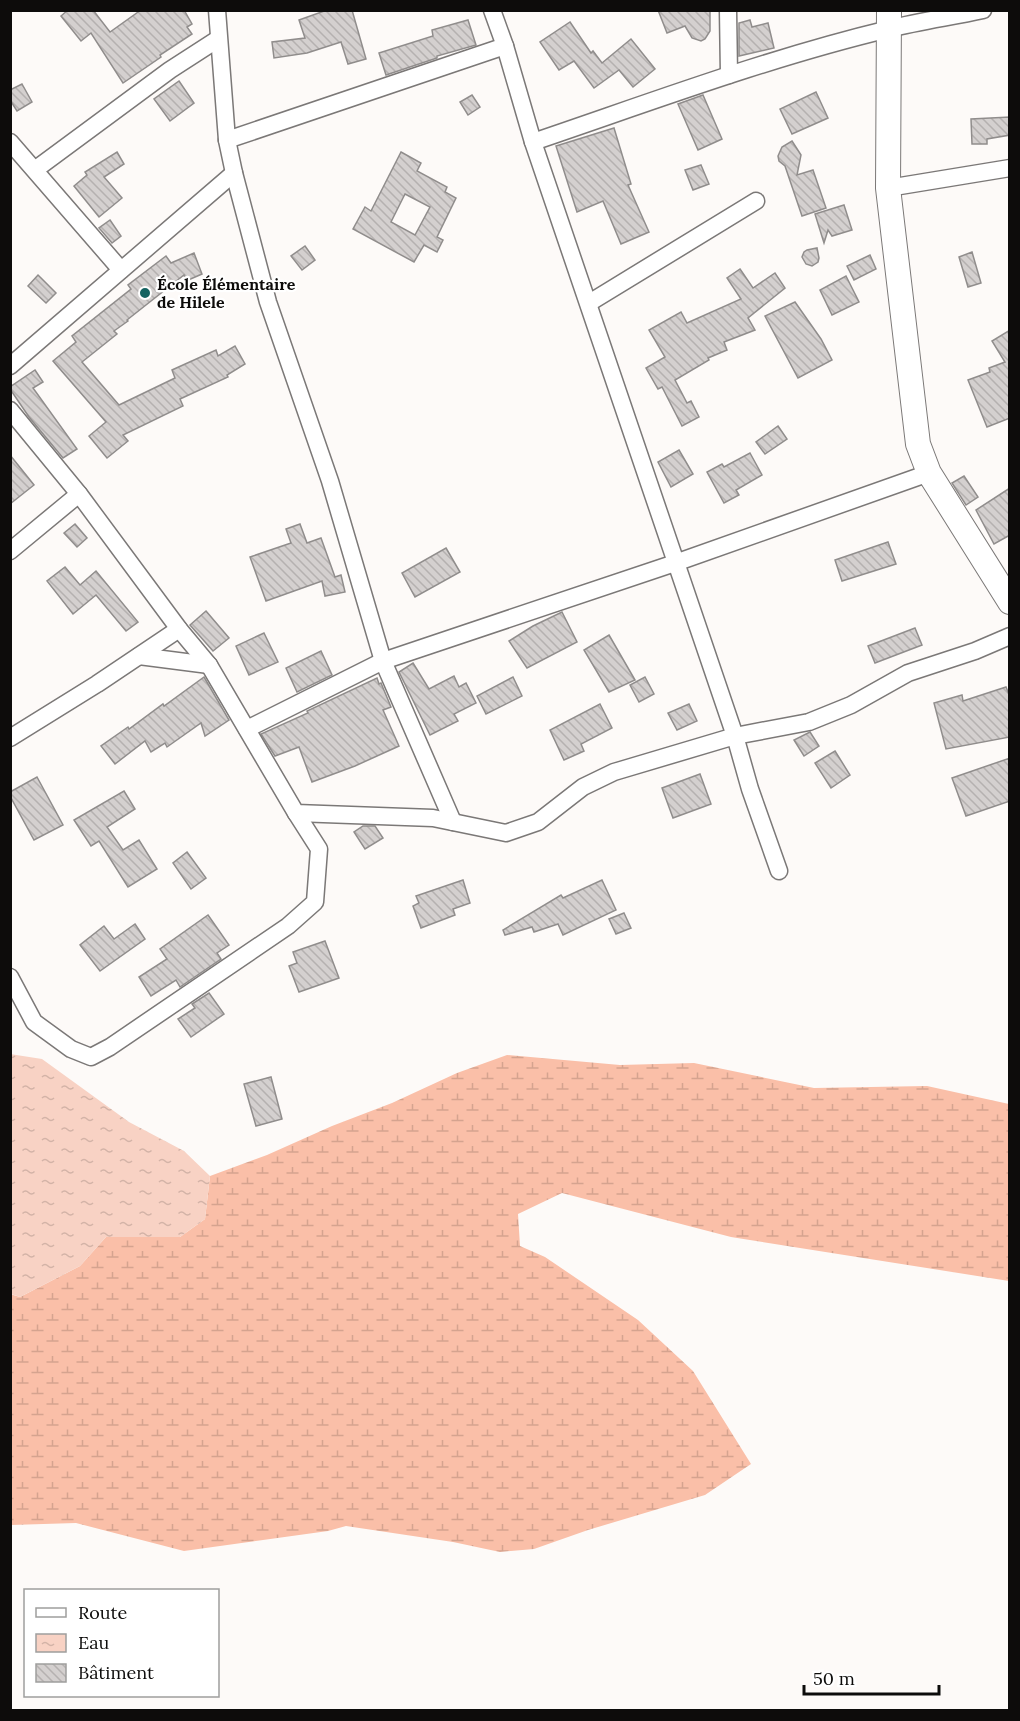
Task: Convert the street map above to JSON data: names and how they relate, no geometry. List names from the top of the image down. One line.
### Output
{"places":["École Élémentaire de Hilele"],"legend":["Route","Eau","Bâtiment"],"scale_bar":"50 m"}
